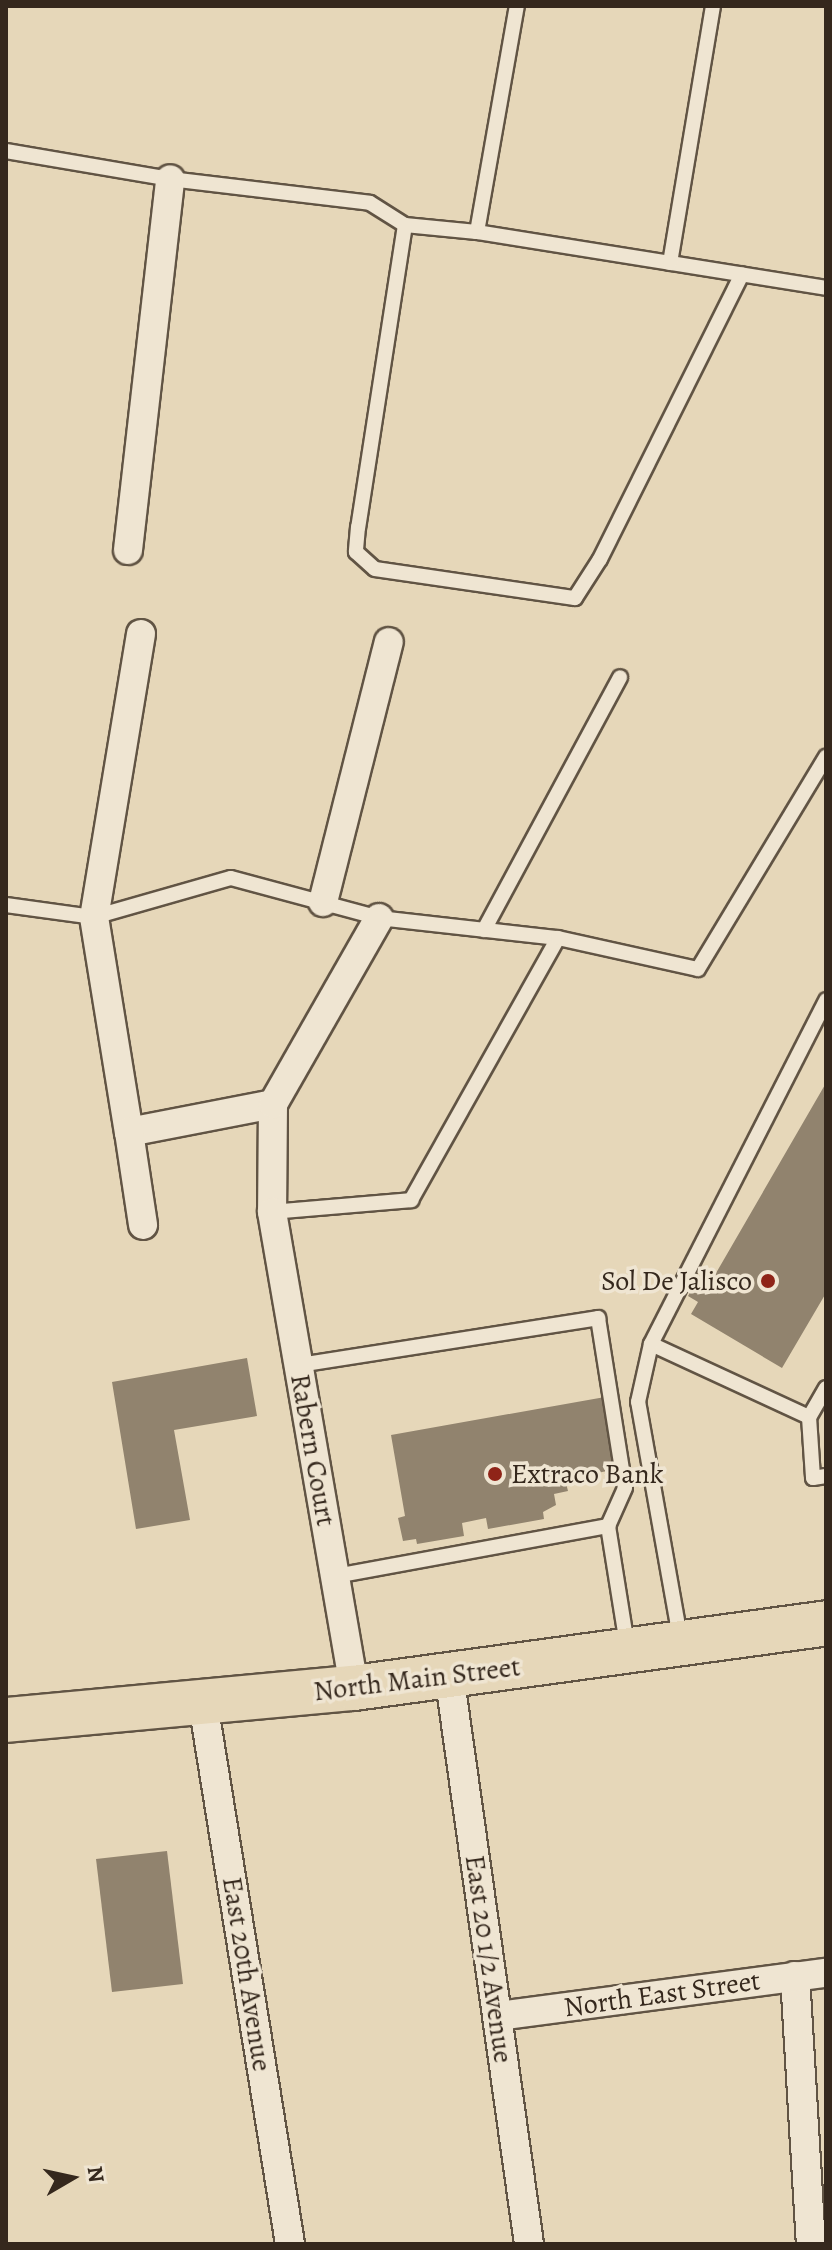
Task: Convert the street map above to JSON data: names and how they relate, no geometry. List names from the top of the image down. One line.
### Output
{"streets":{"main road":["North Main Street"],"street":["Rabern Court","East 20 1/2 Avenue","East 20th Avenue","North East Street"]},"crossings":[["Rabern Court","North Main Street"],["North Main Street","East 20 1/2 Avenue"],["North Main Street","East 20th Avenue"],["East 20 1/2 Avenue","North East Street"]],"places":["Sol De Jalisco","Extraco Bank"],"north":"right"}
